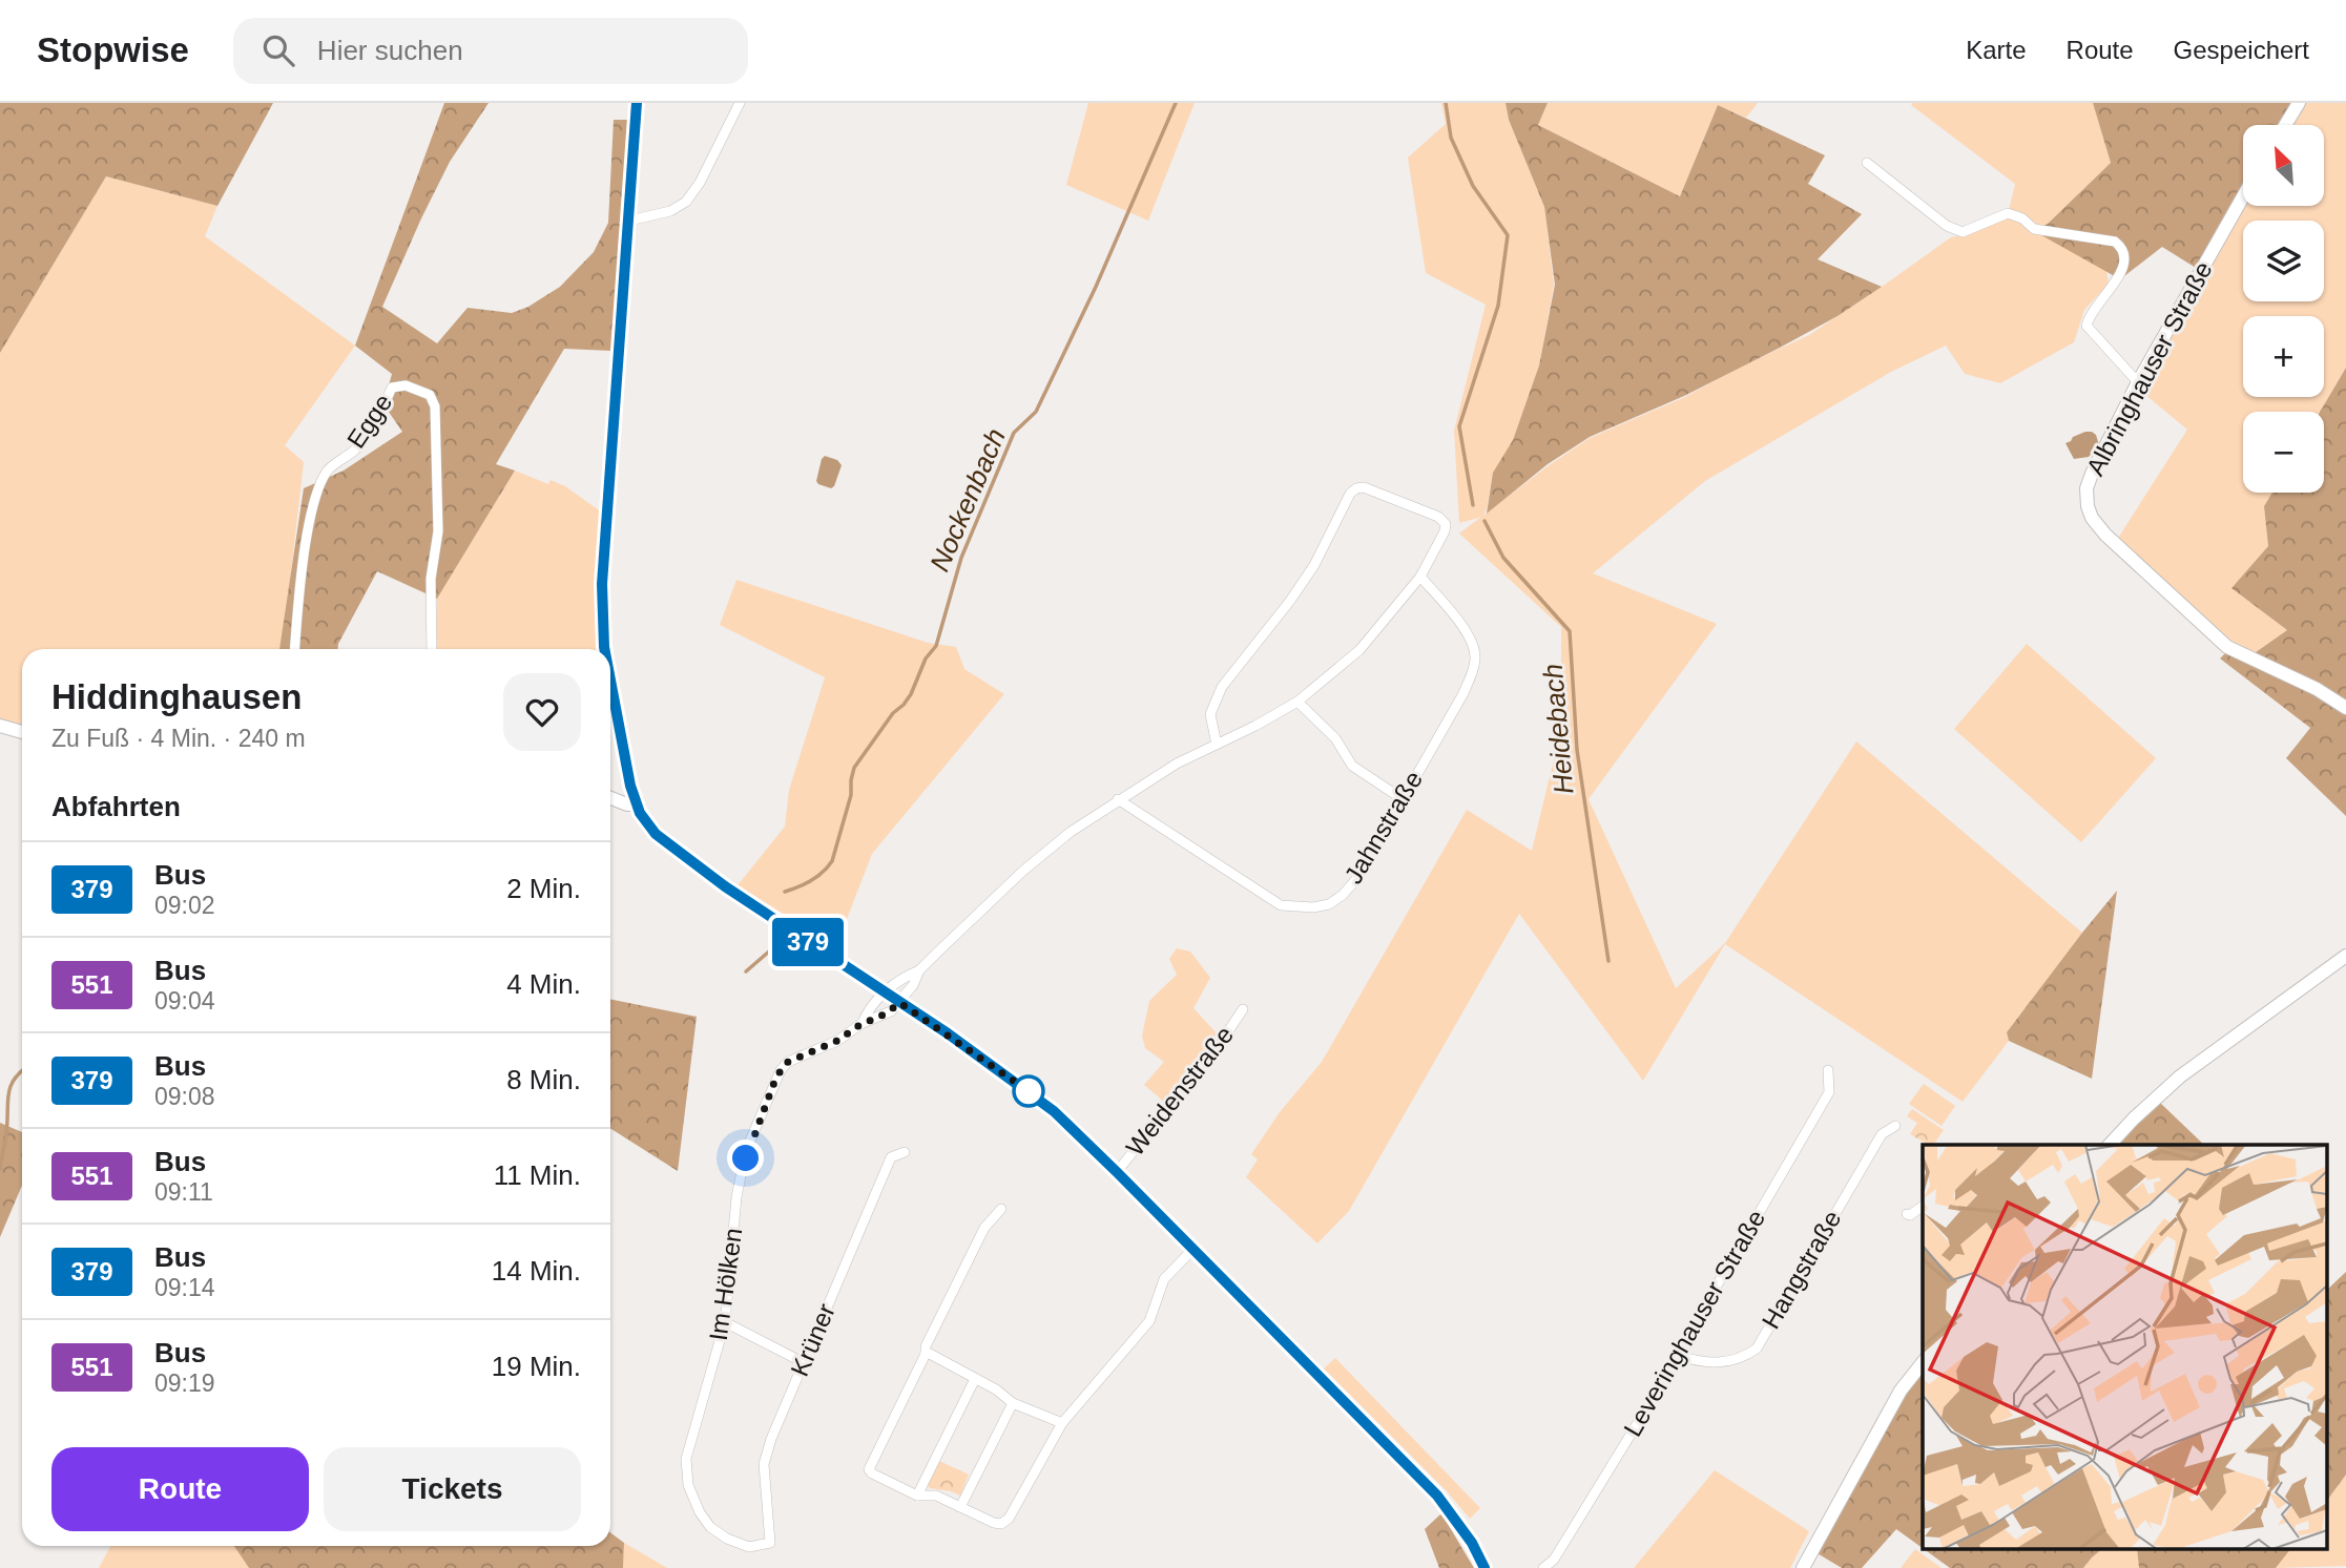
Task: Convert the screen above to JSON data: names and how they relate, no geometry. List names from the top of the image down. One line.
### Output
{"streets":{"main road":["Albringhauser Straße"],"street":["Egge","Jahnstraße","Weidenstraße","Hangstraße","Im Hölken","Leveringhauser Straße","Krüner"]},"crossings":[["Hangstraße","Leveringhauser Straße"],["Im Hölken","Krüner"]],"water":["Nockenbach","Heidebach"],"lines":["bus line 379"],"north":"top left","page":{"header":"Stopwise","search":"Hier suchen","nav":["Karte","Route","Gespeichert"],"on_map":"379","map_buttons":["+","−"],"heading":[["Hiddinghausen","Zu Fuß · 4 Min. · 240 m"],"Abfahrten"],"list":[{"mark":"379","name":"Bus","note":"09:02","value":"2 Min."},{"mark":"551","name":"Bus","note":"09:04","value":"4 Min."},{"mark":"379","name":"Bus","note":"09:08","value":"8 Min."},{"mark":"551","name":"Bus","note":"09:11","value":"11 Min."},{"mark":"379","name":"Bus","note":"09:14","value":"14 Min."},{"mark":"551","name":"Bus","note":"09:19","value":"19 Min."}],"buttons":["Route","Tickets"]}}
